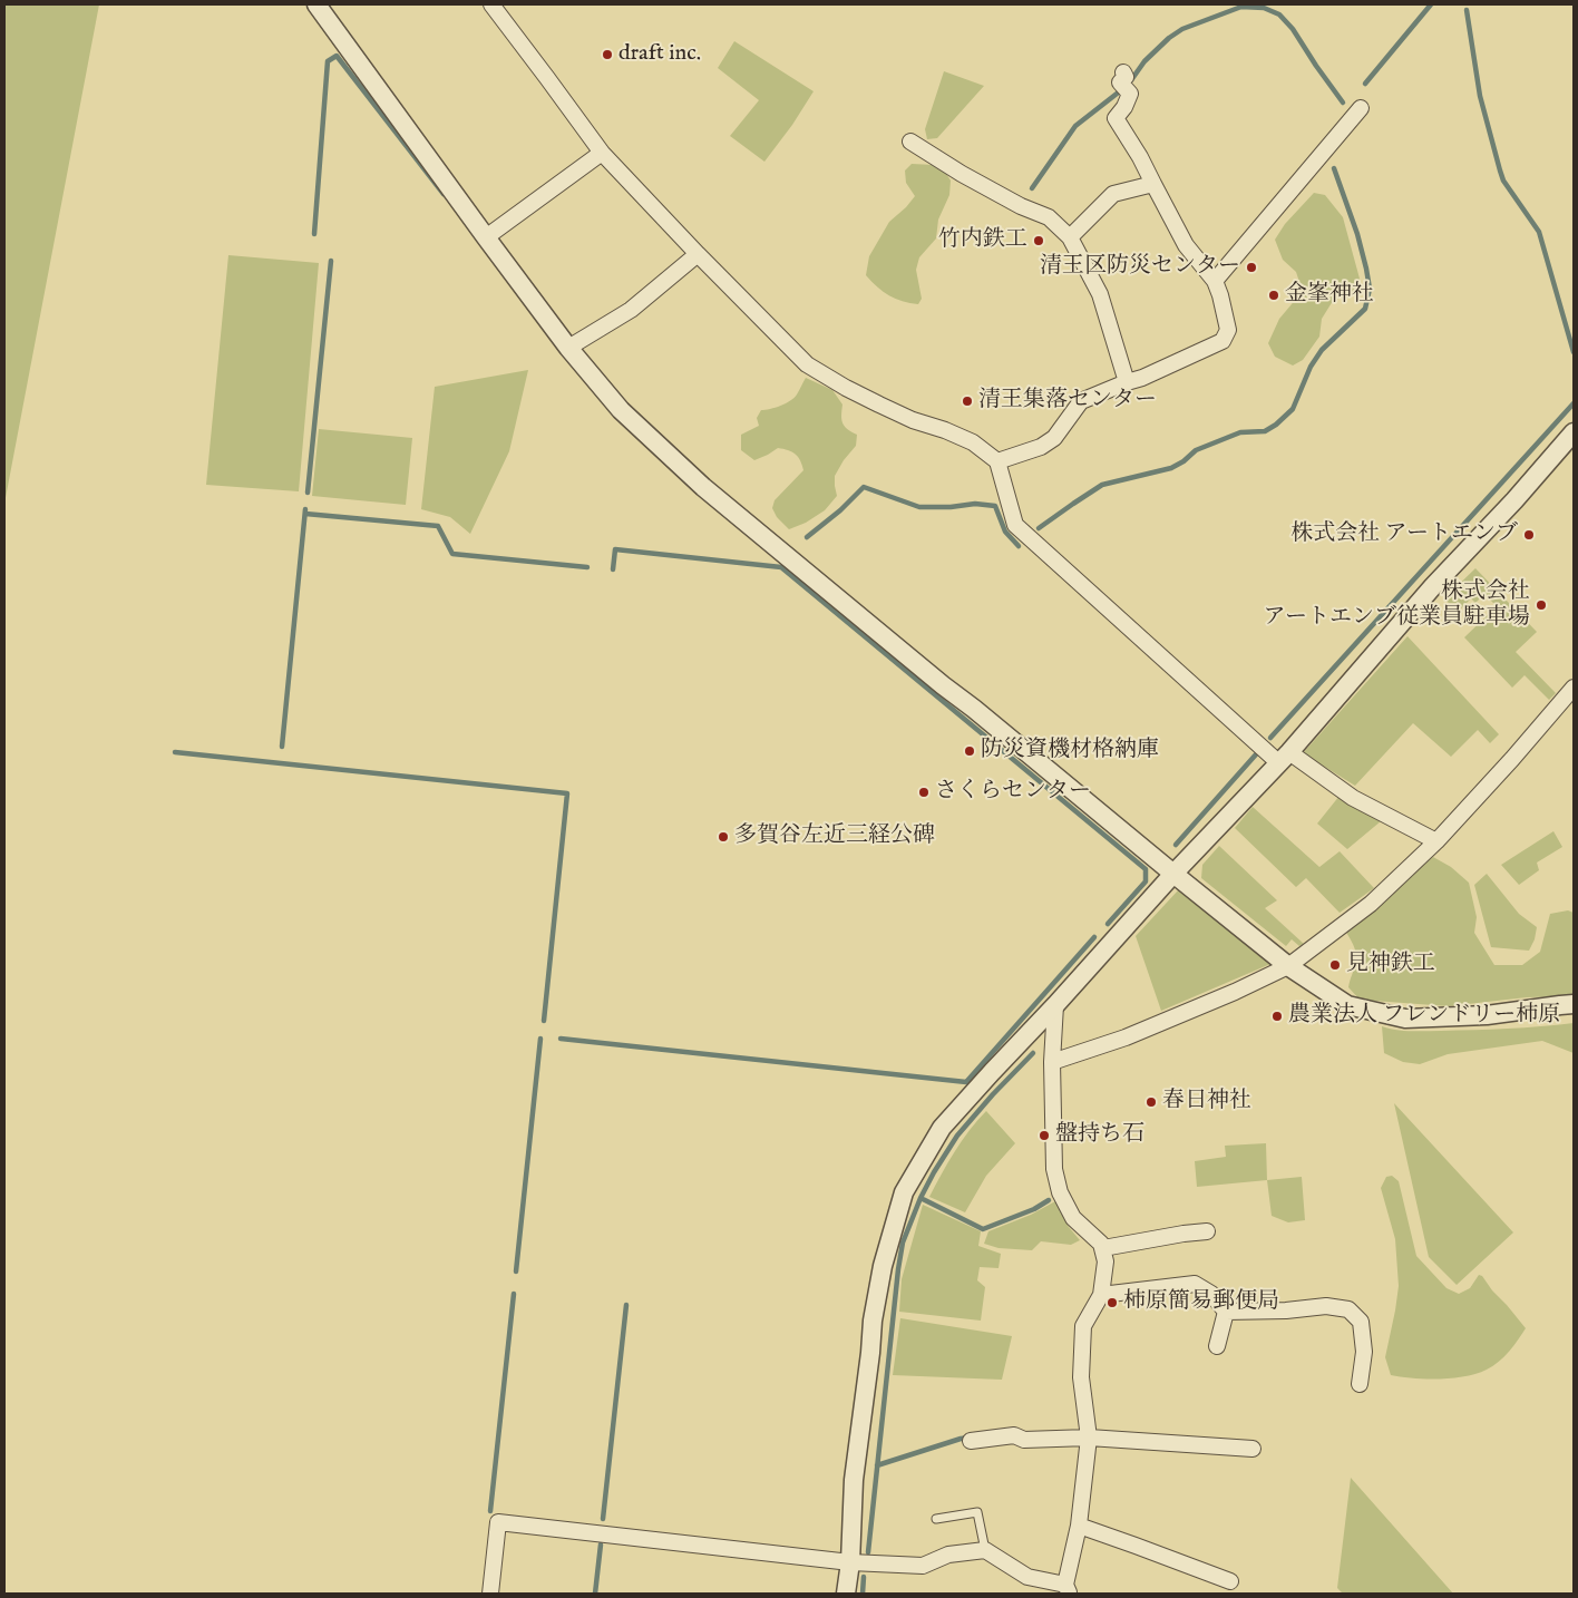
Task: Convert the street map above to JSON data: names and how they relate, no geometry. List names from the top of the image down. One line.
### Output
{"places":["draft inc.","竹内鉄工","清王区防災センター","金峯神社","清王集落センター","株式会社 アートエンブ","株式会社 アートエンブ従業員駐車場","防災資機材格納庫","さくらセンター","多賀谷左近三経公碑","見神鉄工","農業法人 フレンドリー柿原","春日神社","盤持ち石","柿原簡易郵便局"]}
